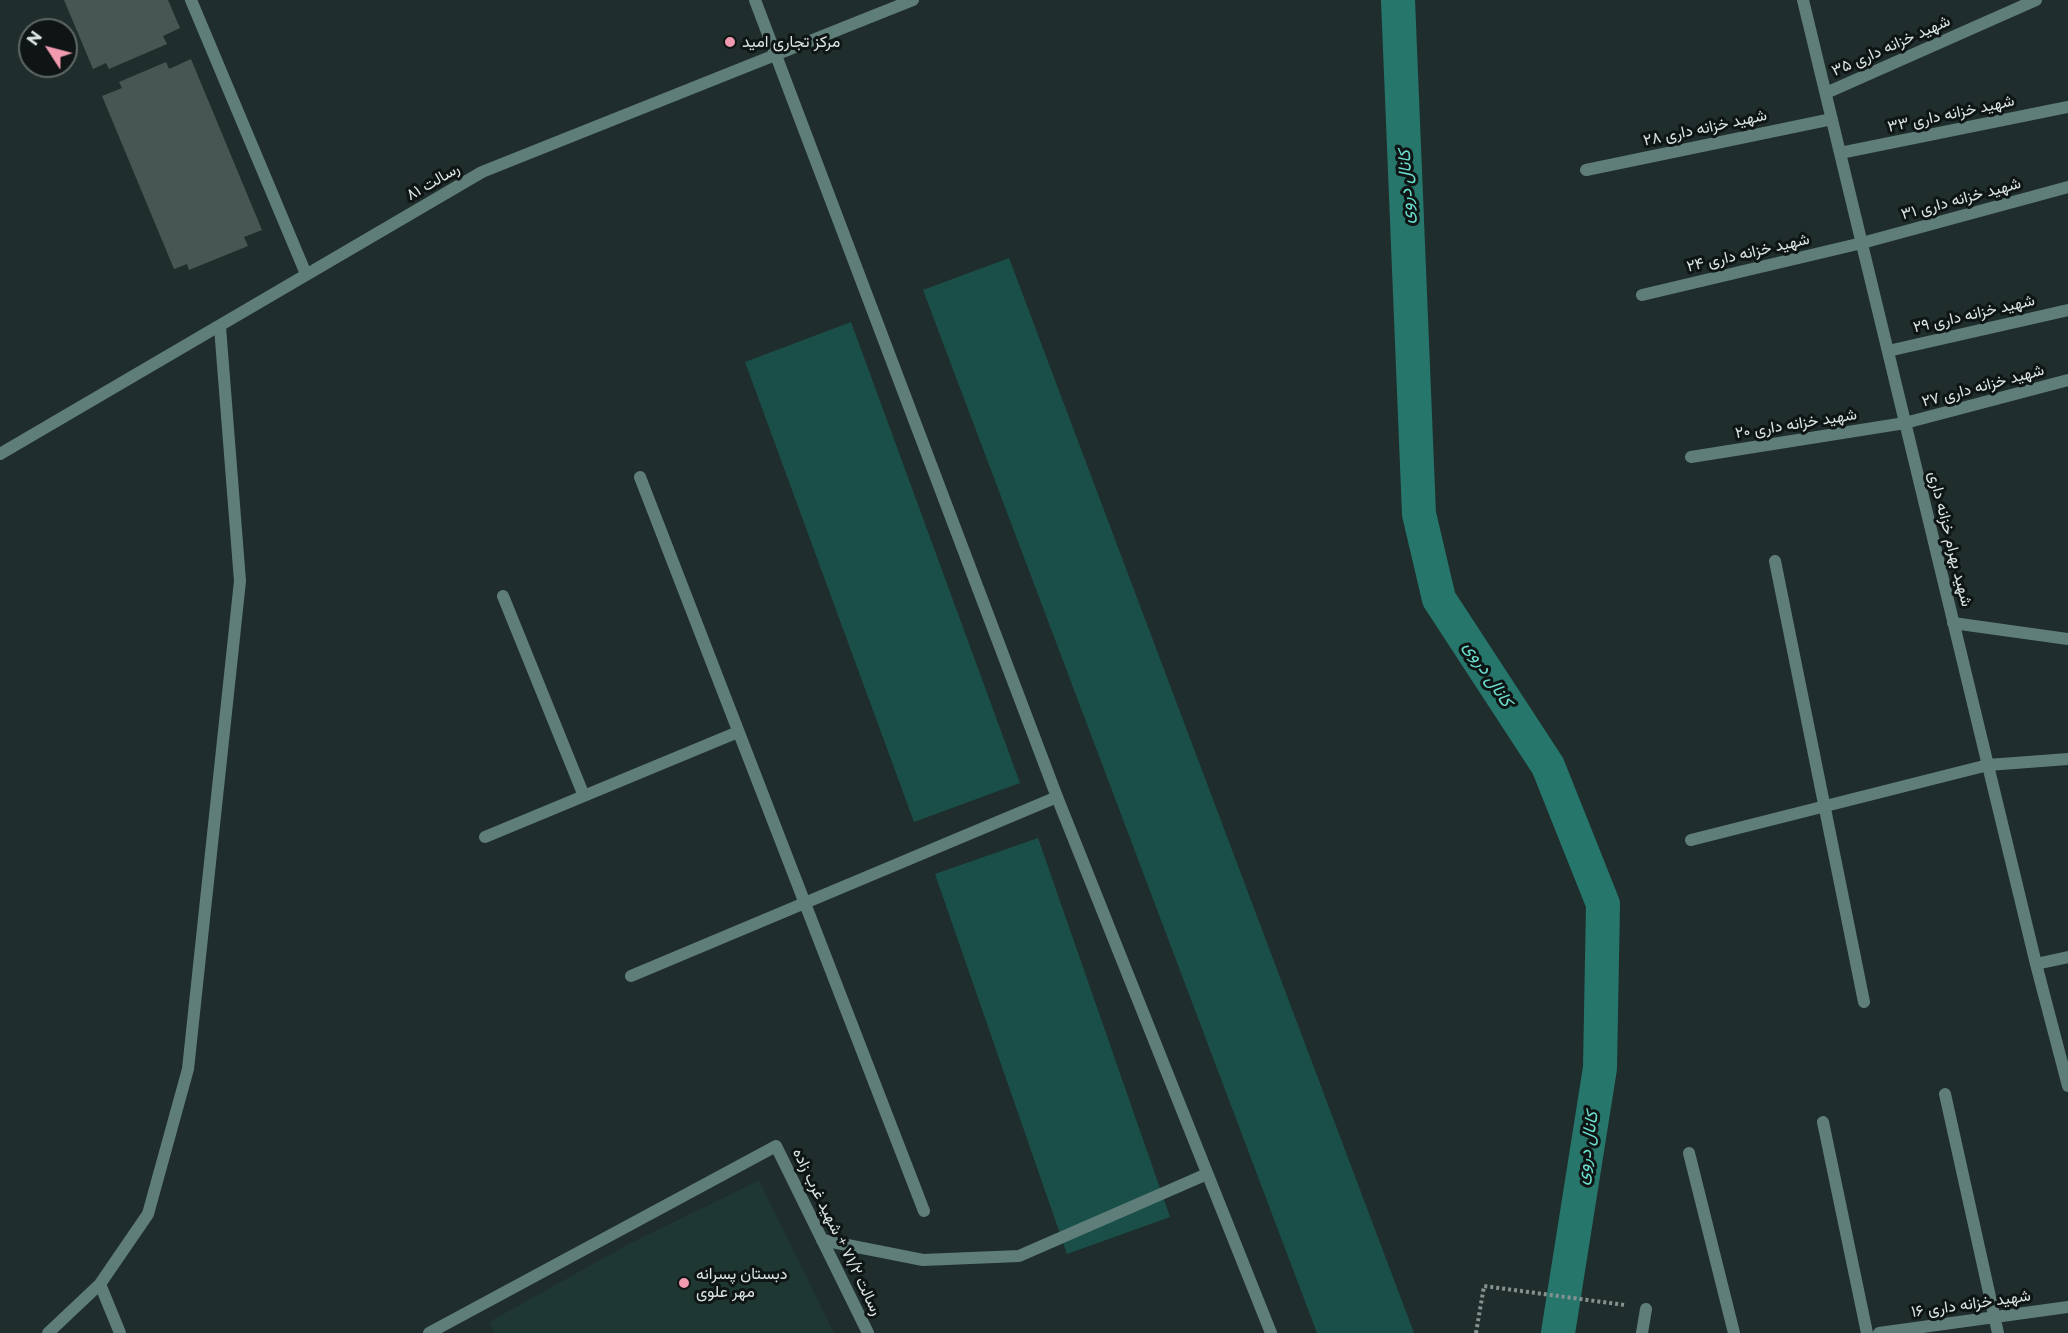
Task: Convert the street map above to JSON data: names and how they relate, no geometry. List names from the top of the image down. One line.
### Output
{"streets":{"street":["شهید خزانه داری ۳۵","شهید خزانه داری ۳۳","شهید خزانه داری ۲۸","رسالت ۸۱","شهید خزانه داری ۳۱","شهید خزانه داری ۲۴","شهید خزانه داری ۲۹","شهید خزانه داری ۲۷","شهید خزانه داری ۲۰","شهید بهرام خزانه داری","رسالت ۷۱/۲ + شهید غرب زاده","شهید خزانه داری ۱۶"]},"crossings":[["شهید خزانه داری ۳۵","شهید بهرام خزانه داری"],["شهید خزانه داری ۳۳","شهید بهرام خزانه داری"],["شهید خزانه داری ۲۸","شهید بهرام خزانه داری"],["شهید خزانه داری ۳۱","شهید خزانه داری ۲۴"],["شهید خزانه داری ۳۱","شهید بهرام خزانه داری"],["شهید خزانه داری ۲۴","شهید بهرام خزانه داری"],["شهید خزانه داری ۲۹","شهید بهرام خزانه داری"],["شهید خزانه داری ۲۷","شهید خزانه داری ۲۰"],["شهید خزانه داری ۲۷","شهید بهرام خزانه داری"],["شهید خزانه داری ۲۰","شهید بهرام خزانه داری"]],"water":["کانال دروی"],"places":["مرکز تجاری امید","دبستان پسرانه مهر علوی"],"north":"top left"}
